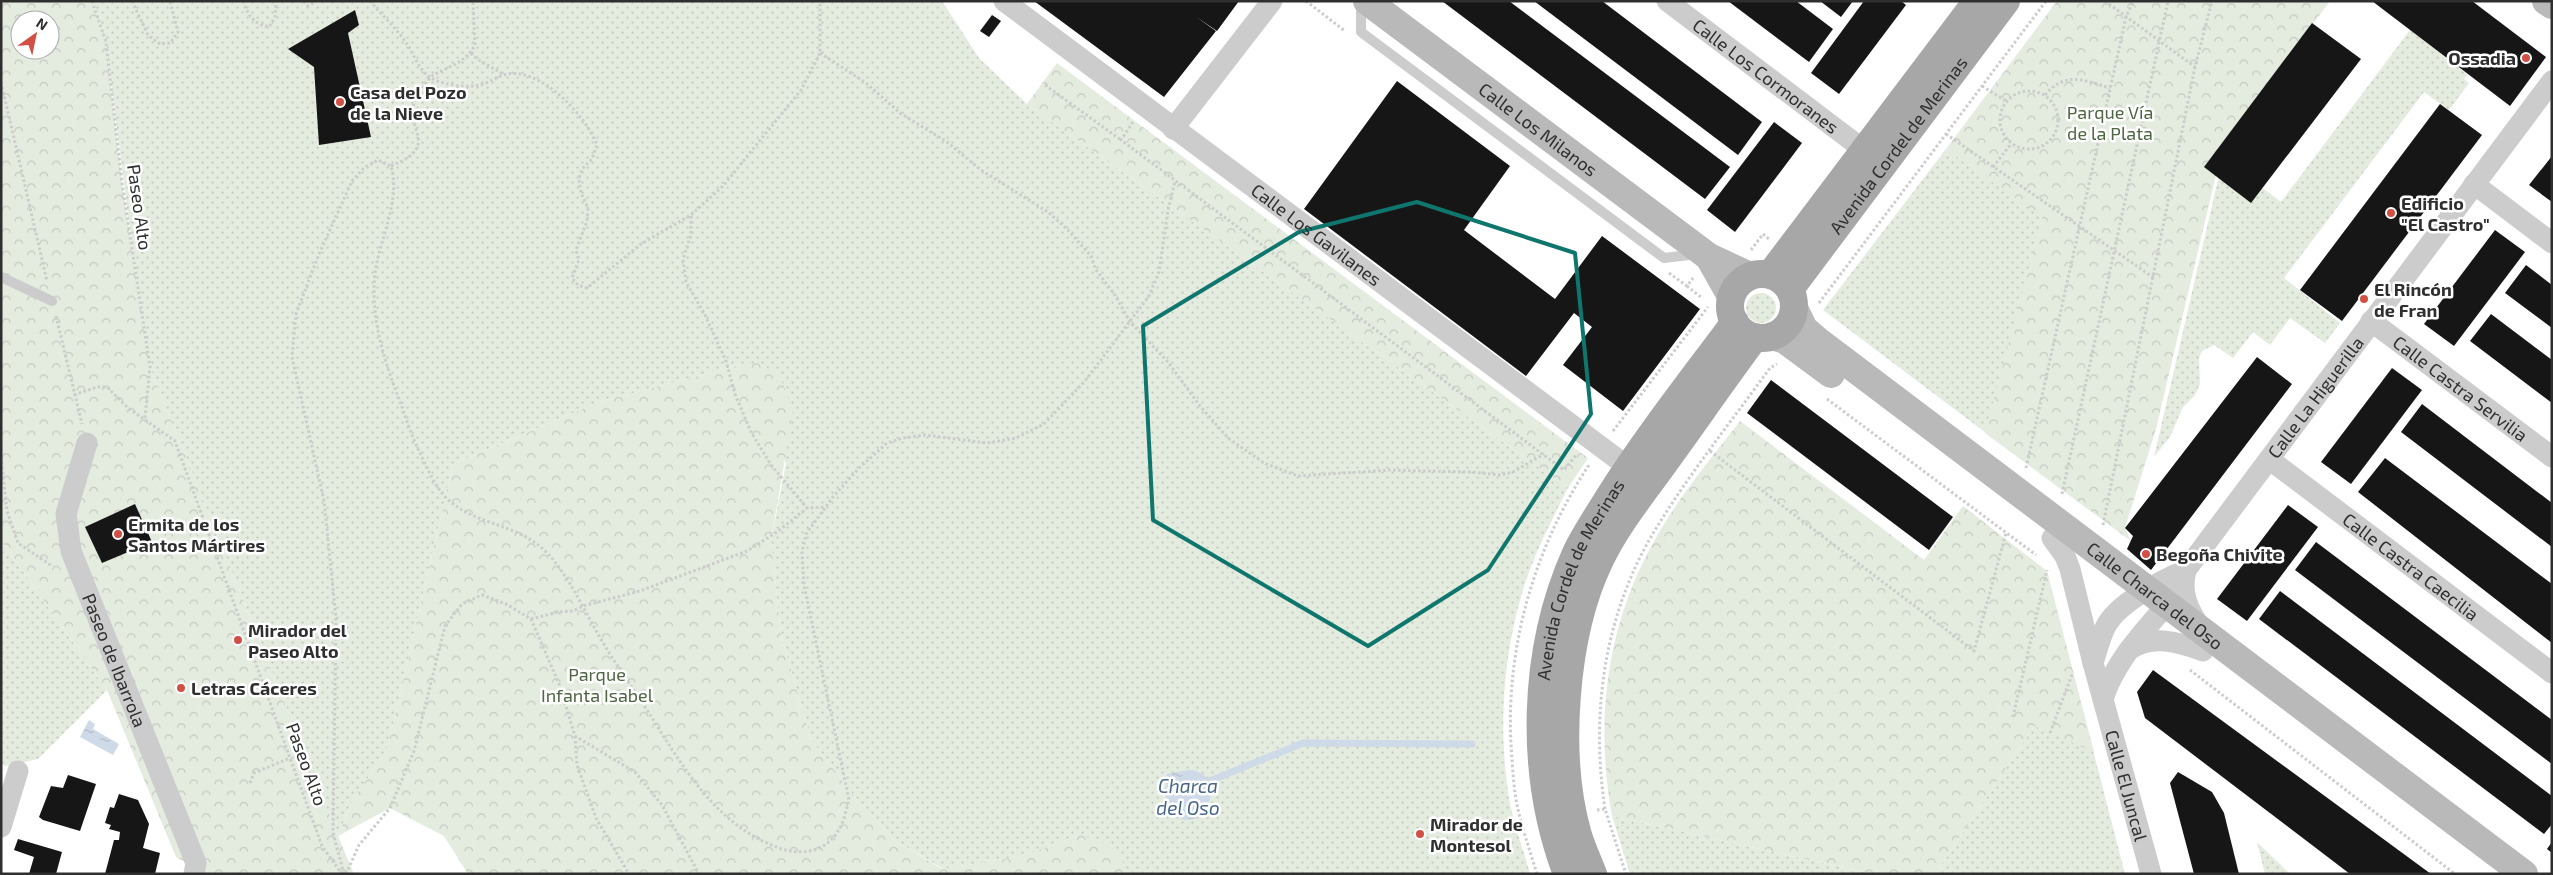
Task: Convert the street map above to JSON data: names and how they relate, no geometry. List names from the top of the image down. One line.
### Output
{"streets":{"main road":["Calle Los Milanos","Avenida Cordel de Merinas","Calle Charca del Oso"],"street":["Calle Los Cormoranes","Calle Los Gavilanes","Calle Castra Servilia","Calle La Higuerilla","Calle Castra Caecilia","Paseo de Ibarrola","Calle El Juncal"],"path":["Paseo Alto"]},"crossings":[["Calle Los Cormoranes","Avenida Cordel de Merinas"],["Calle Los Milanos","Avenida Cordel de Merinas"],["Calle Los Milanos","Calle Charca del Oso"],["Avenida Cordel de Merinas","Calle Los Gavilanes"],["Avenida Cordel de Merinas","Calle Charca del Oso"],["Calle Castra Servilia","Calle La Higuerilla"],["Calle La Higuerilla","Calle Castra Caecilia"],["Calle La Higuerilla","Calle Charca del Oso"],["Calle Charca del Oso","Calle El Juncal"]],"water":["Charca del Oso"],"parks":["Parque Vía de la Plata","Parque Infanta Isabel"],"places":["Ossadia","Casa del Pozo de la Nieve","Edificio \"El Castro\"","El Rincón de Fran","Ermita de los Santos Mártires","Begoña Chivite","Mirador del Paseo Alto","Letras Cáceres","Mirador de Montesol"],"north":"top right"}
